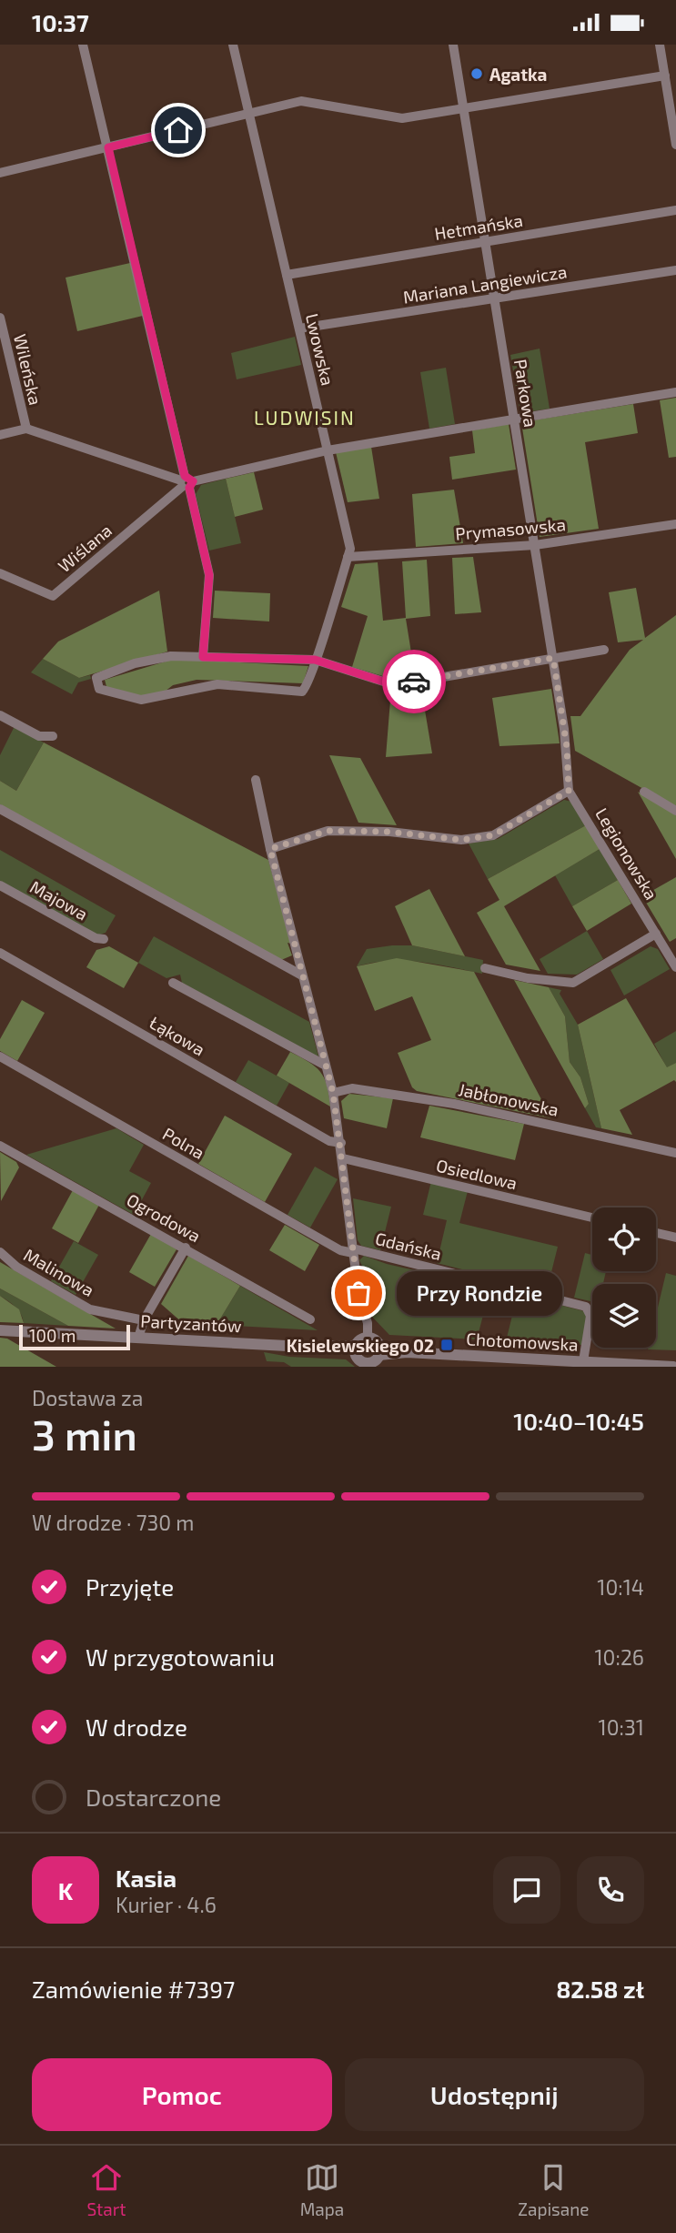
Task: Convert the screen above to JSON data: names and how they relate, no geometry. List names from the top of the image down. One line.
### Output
{"streets":{"street":["Hetmańska","Mariana Langiewicza","Lwowska","Wileńska","Parkowa","Prymasowska","Wiślana","Legionowska","Majowa","Łąkowa","Jabłonowska","Polna","Osiedlowa","Ogrodowa","Gdańska","Malinowa","Partyzantów","Chotomowska"]},"crossings":[["Hetmańska","Lwowska"],["Hetmańska","Parkowa"],["Mariana Langiewicza","Lwowska"],["Mariana Langiewicza","Parkowa"],["Lwowska","Prymasowska"],["Parkowa","Prymasowska"],["Parkowa","Legionowska"],["Polna","Gdańska"],["Gdańska","Chotomowska"]],"districts":["LUDWISIN"],"places":{"other":["Agatka","Przy Rondzie"],"transit":["Kisielewskiego 02"]},"scale_bar":"100 m","page":{"status":"10:37","bubble":"Przy Rondzie","scale":"100 m","heading":["3 min","Dostawa za","10:40–10:45"],"panel":["Kasia","Kurier · 4.6","Zamówienie #7397","82.58 zł"],"bar":"W drodze · 730 m","list":[["Przyjęte","10:14"],["W przygotowaniu","10:26"],["W drodze","10:31"],"Dostarczone"],"round":"K","buttons":["Pomoc","Udostępnij"],"tabs":["Start","Mapa","Zapisane"]}}
